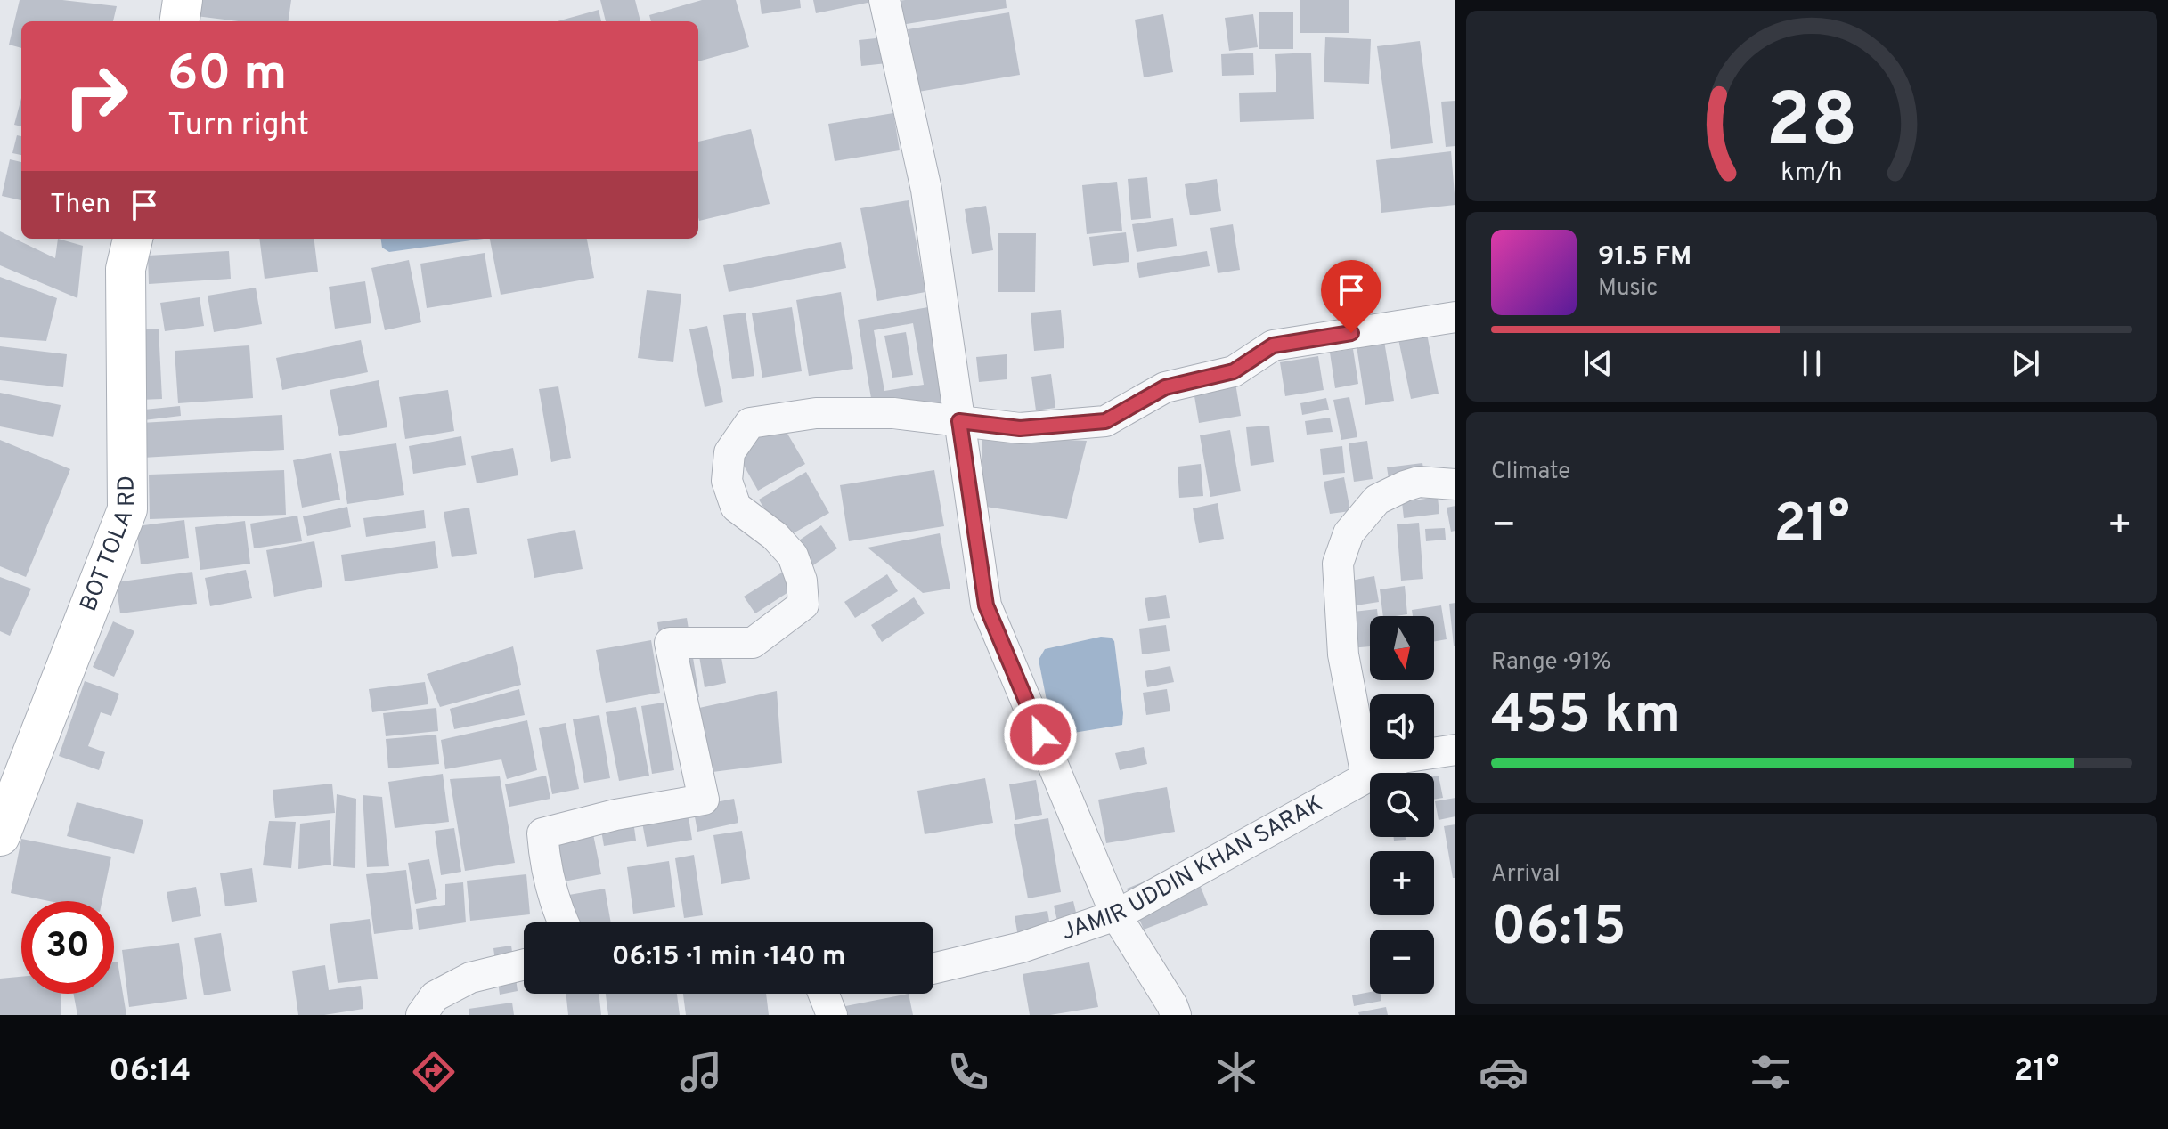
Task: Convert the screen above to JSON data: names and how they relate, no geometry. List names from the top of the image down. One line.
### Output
{"streets":{"main road":["BOT TOLA RD"],"street":["JAMIR UDDIN KHAN SARAK"]},"north":"bottom","page":{"turn":["60 m","Turn right"],"then":"Then","song":["91.5 FM","Music"],"tile":["Climate",["Range · 91%","455 km"],["Arrival","06:15"]],"heat":["−","21°","+"],"map_buttons":["+","−"],"limit":"30","trip":"06:15 · 1 min · 140 m","tabs":["06:14","21°"],"gauge":["28","km/h"]}}
